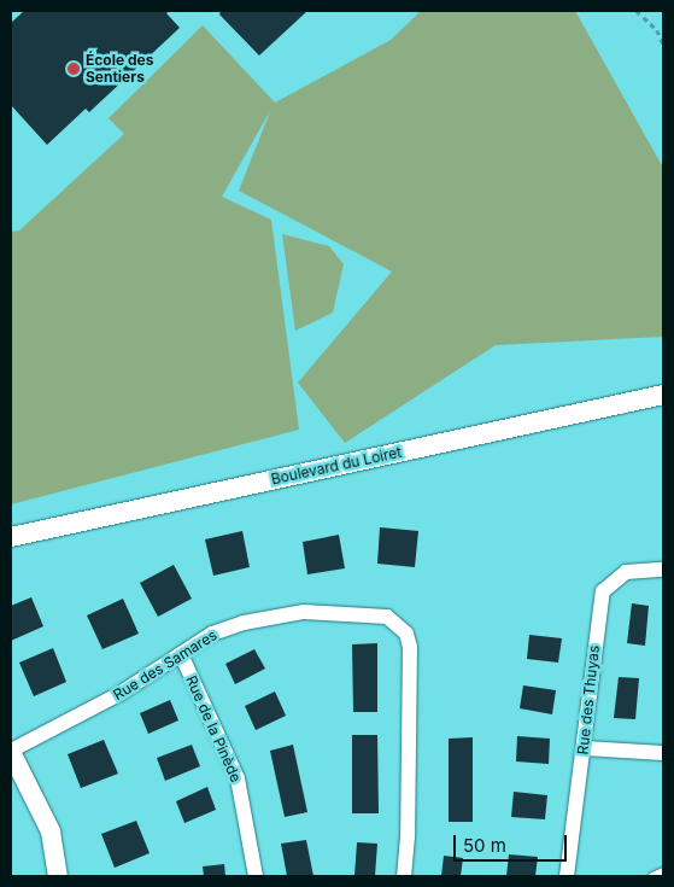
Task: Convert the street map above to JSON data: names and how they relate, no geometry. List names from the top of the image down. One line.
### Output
{"streets":{"street":["Boulevard du Loiret","Rue des Samares","Rue des Thuyas","Rue de la Pinède"]},"crossings":[["Rue des Samares","Rue de la Pinède"]],"places":["École des Sentiers"],"scale_bar":"50 m"}
